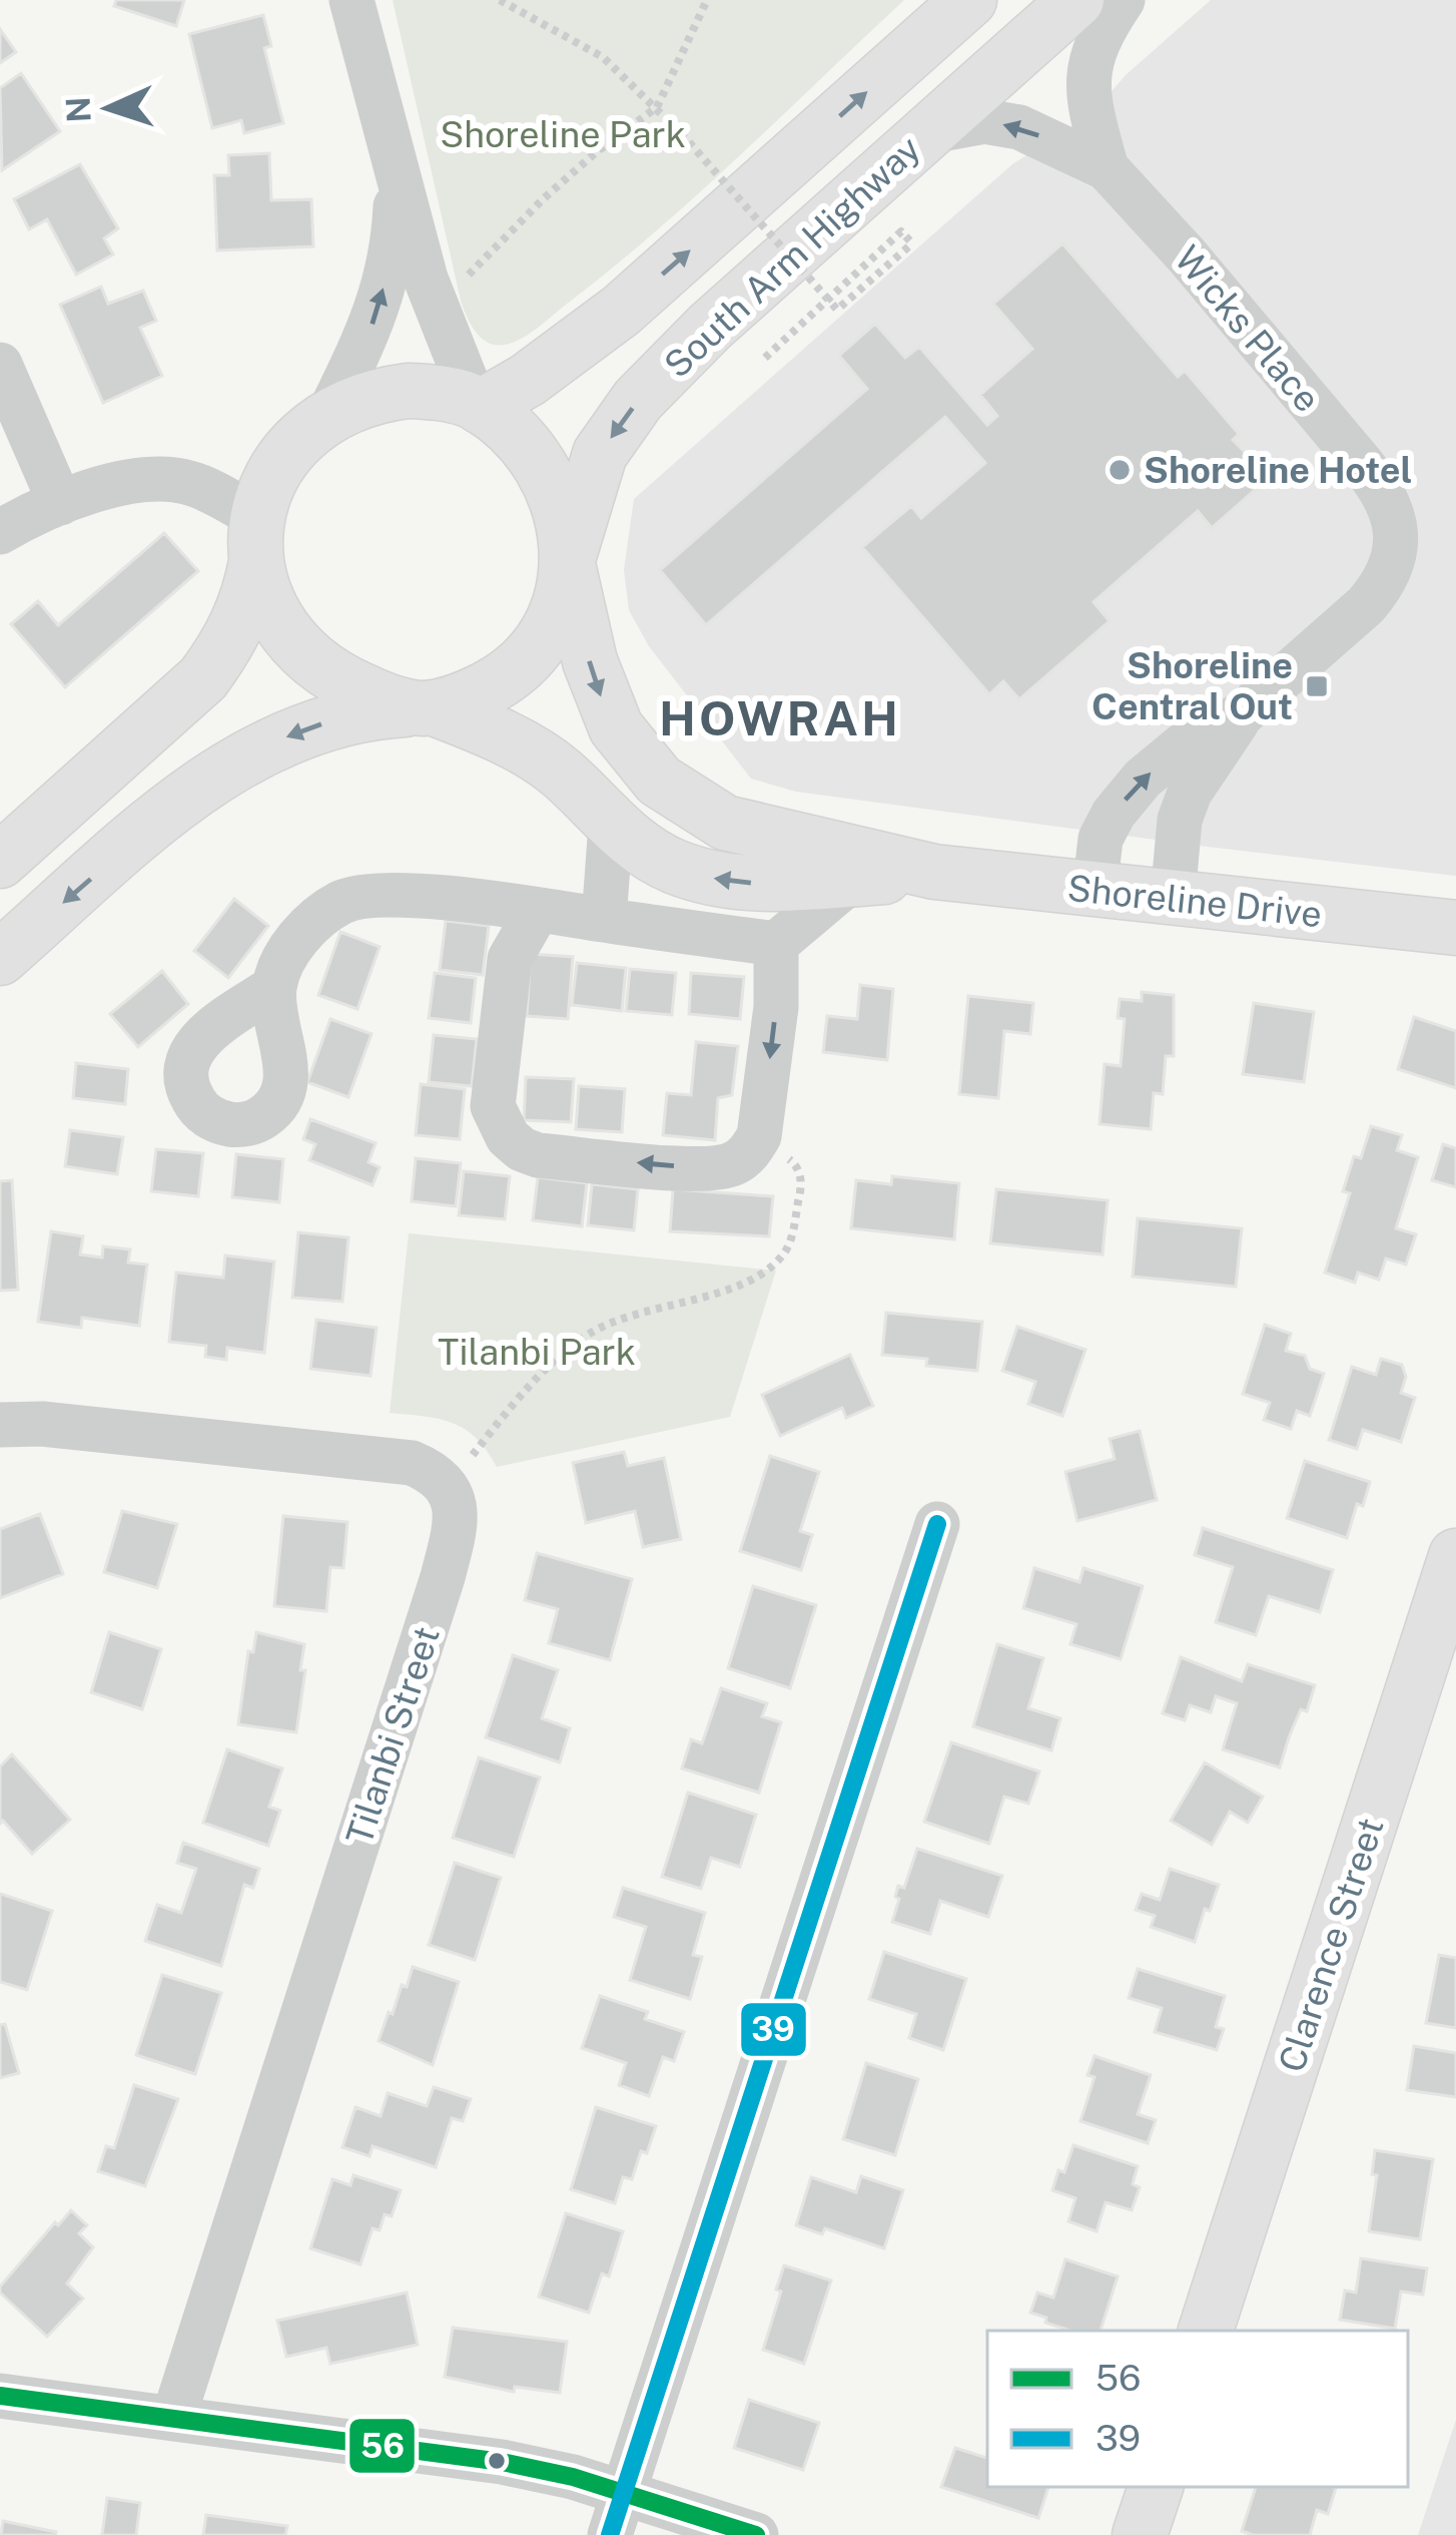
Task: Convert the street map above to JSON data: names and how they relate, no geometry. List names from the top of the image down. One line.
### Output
{"streets":{"main road":["South Arm Highway","Shoreline Drive","Clarence Street"],"street":["Wicks Place","Tilanbi Street"]},"crossings":[["South Arm Highway","Shoreline Drive"],["Wicks Place","Shoreline Drive"]],"districts":["HOWRAH"],"parks":["Shoreline Park","Tilanbi Park"],"places":{"other":["Shoreline Hotel"],"transit":["Shoreline Central Out"]},"lines":["transit line 39","transit line 56"],"legend":["56","39"],"north":"left"}
